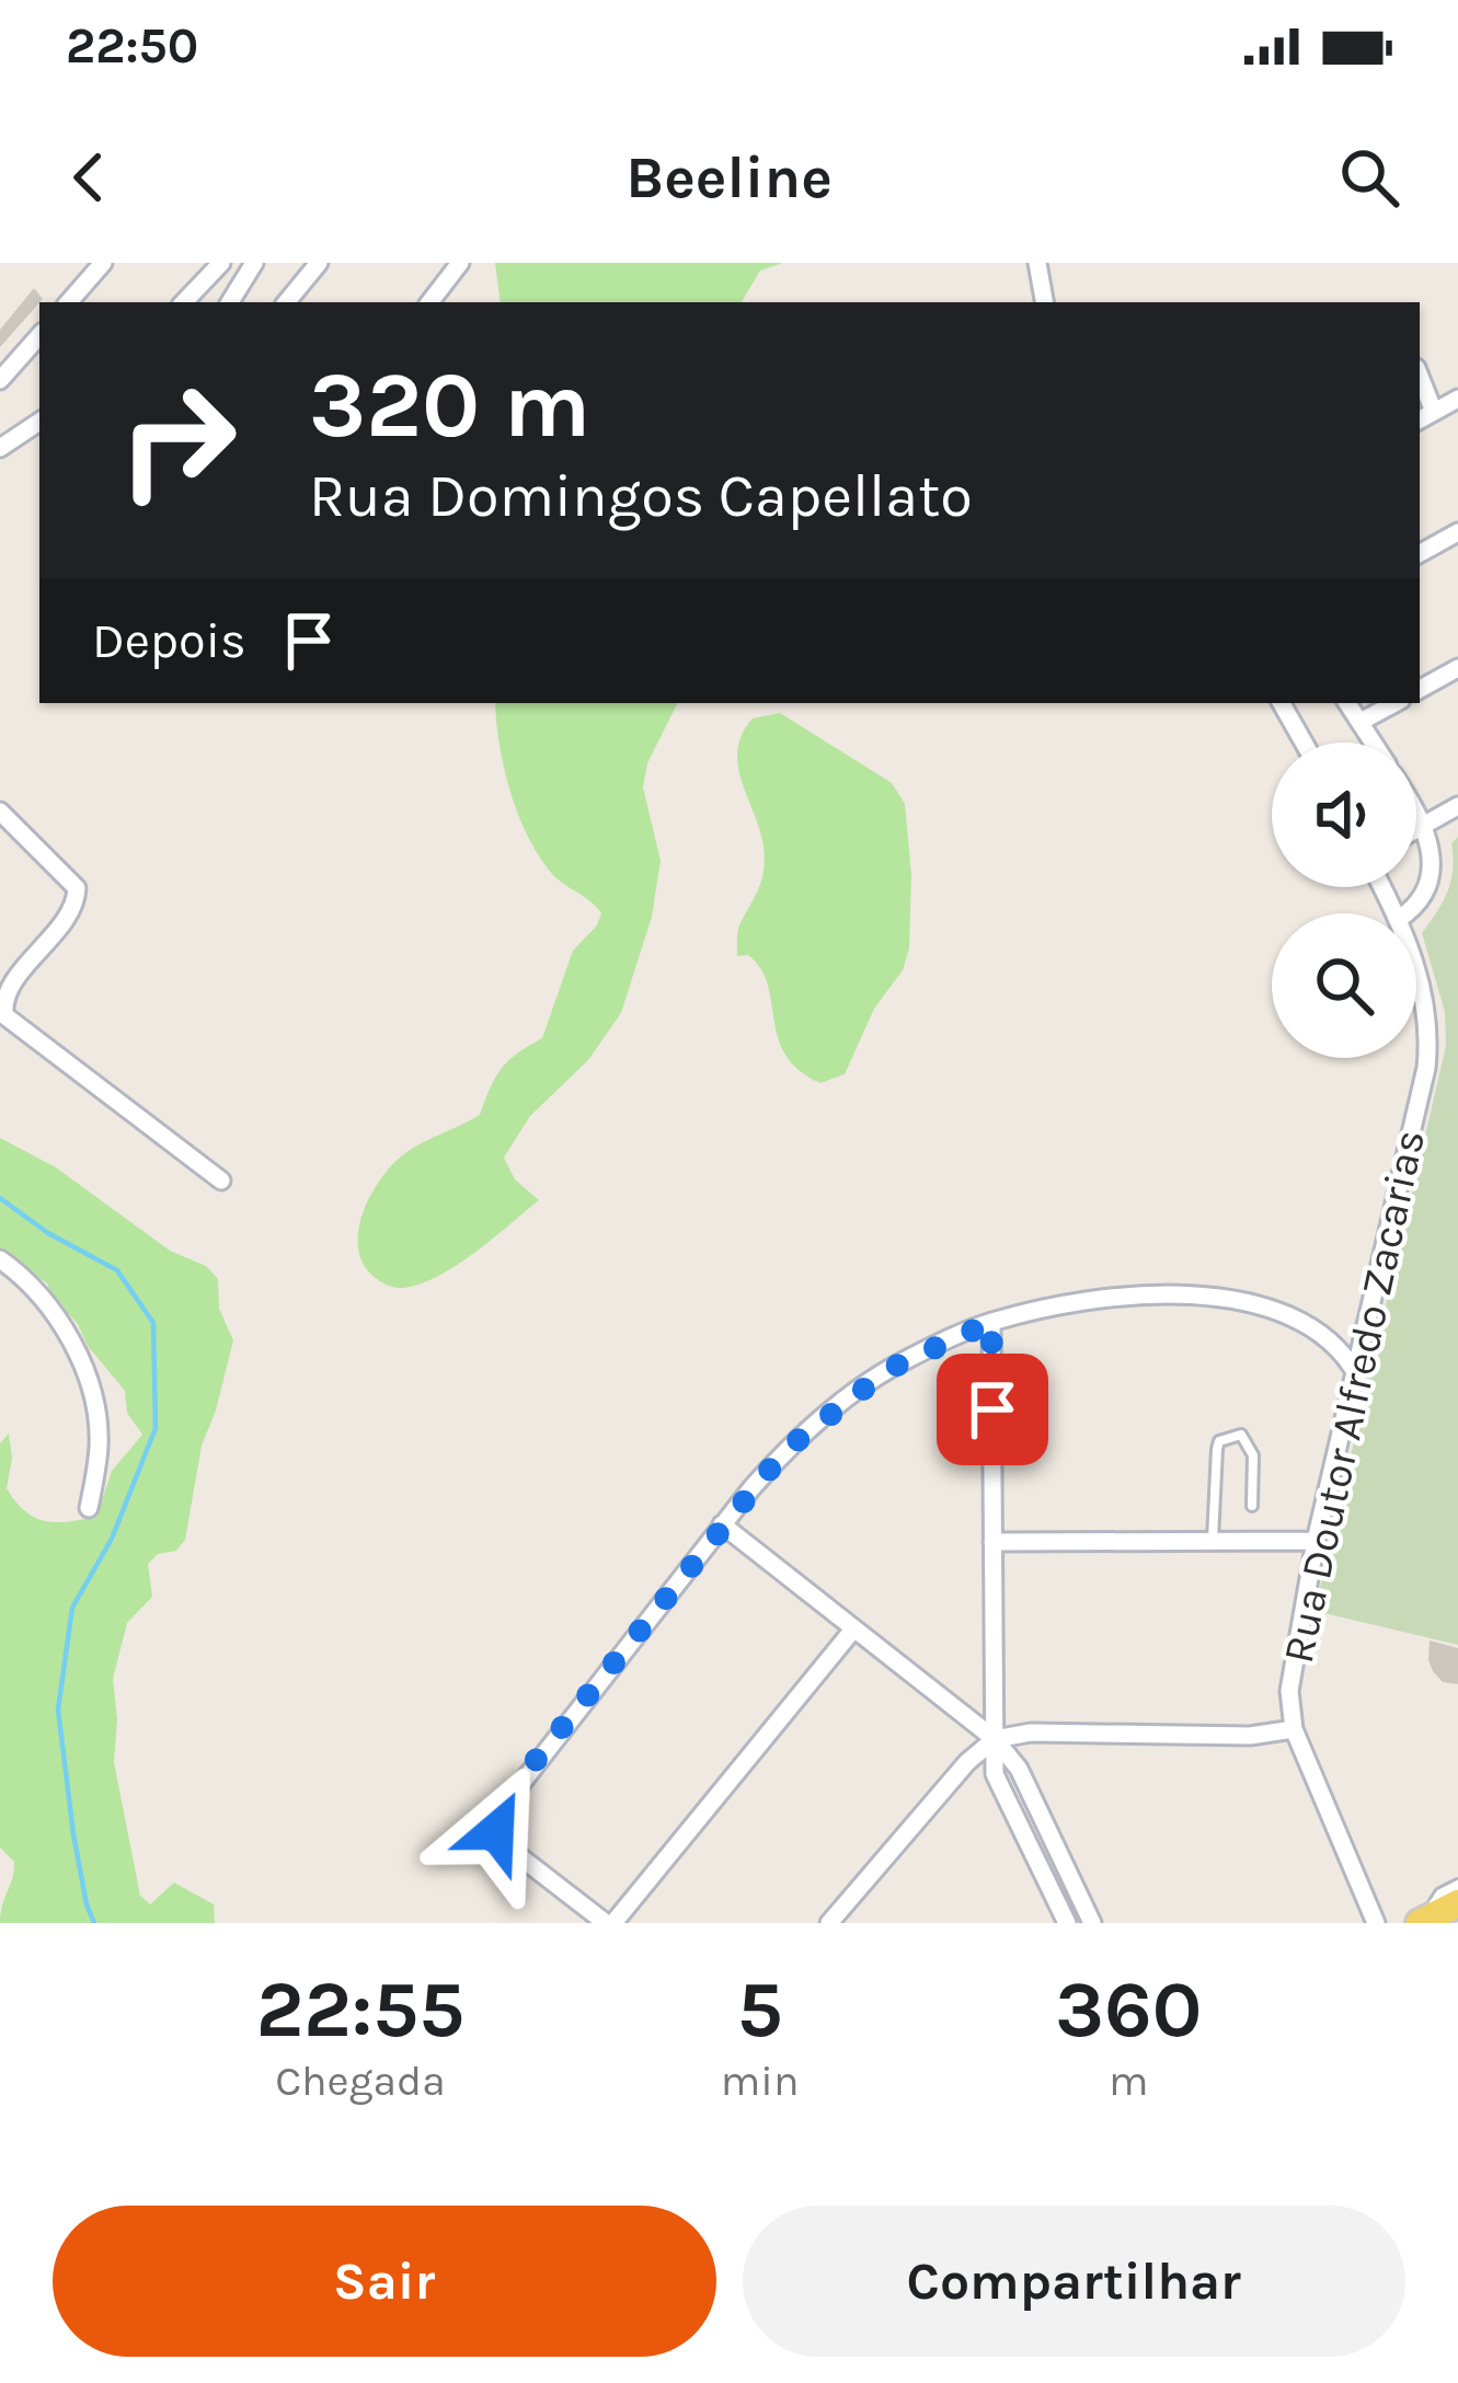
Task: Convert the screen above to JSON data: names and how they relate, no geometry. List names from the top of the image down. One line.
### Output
{"streets":{"street":["Rua Doutor Alfredo Zacarias"]},"page":{"status":"22:50","header":"Beeline","turn":["320 m","Rua Domingos Capellato"],"then":"Depois","eta":["22:55","Chegada","5","min","360","m"],"buttons":["Sair","Compartilhar"]}}
